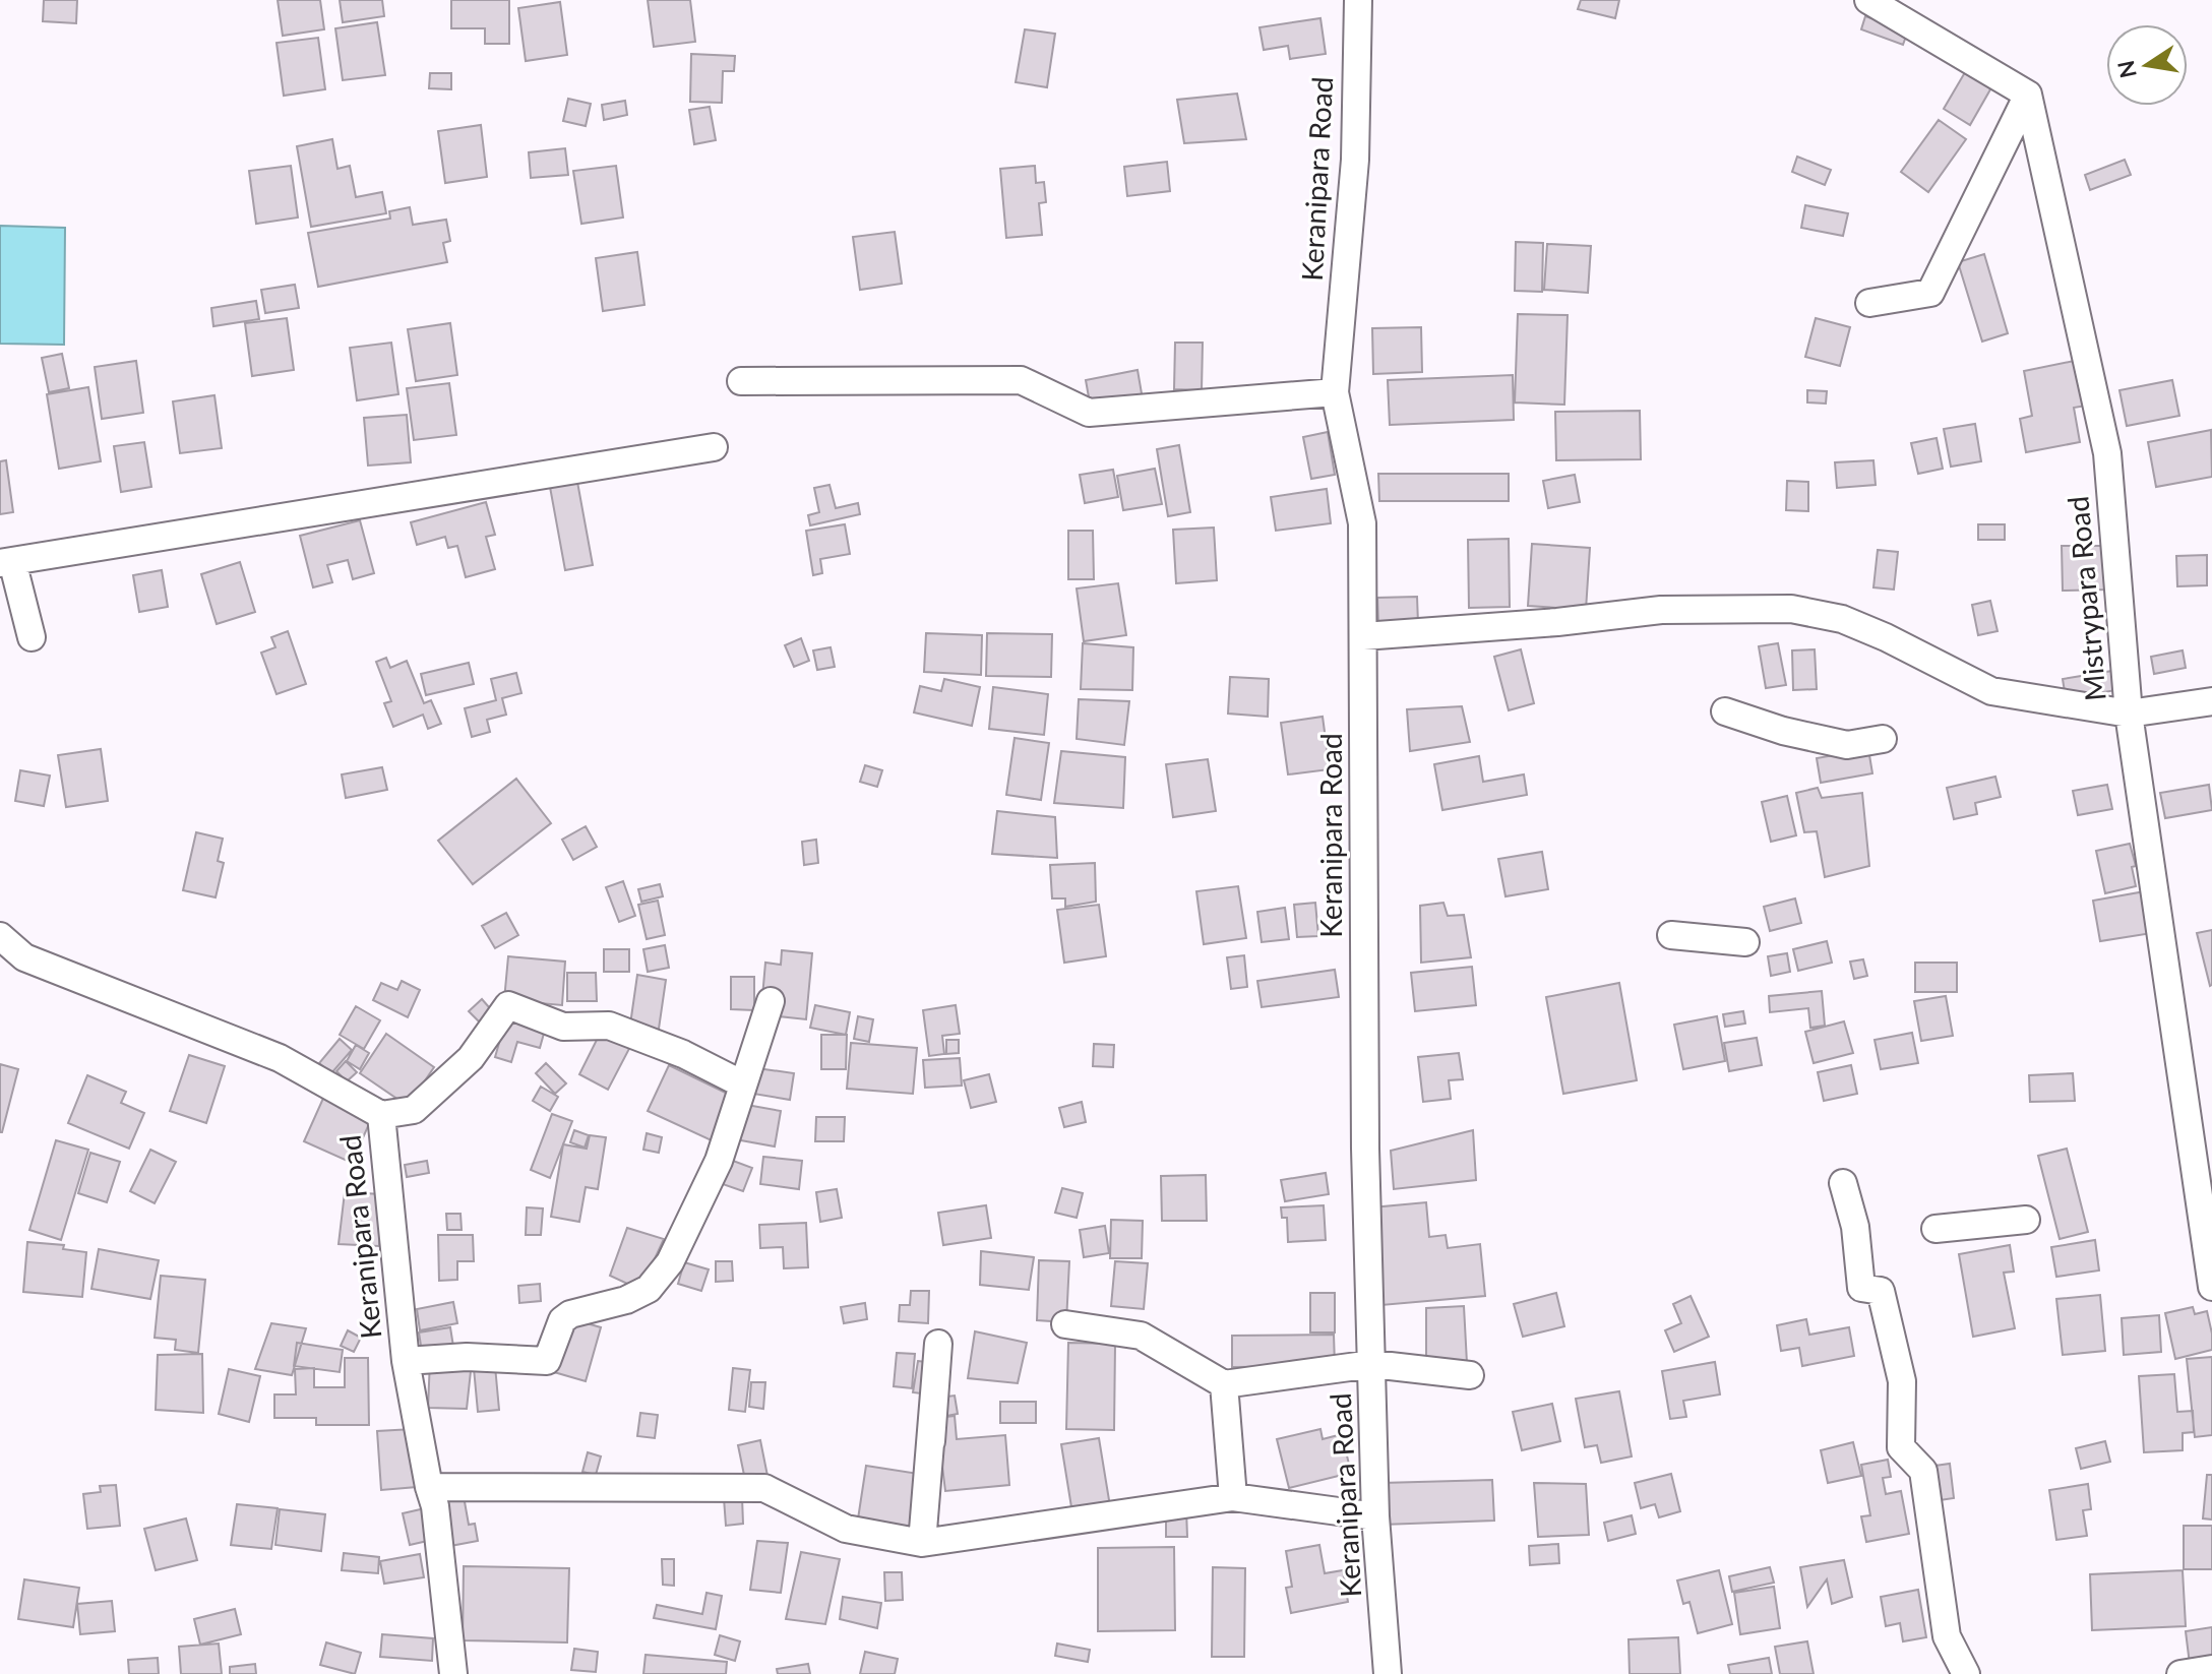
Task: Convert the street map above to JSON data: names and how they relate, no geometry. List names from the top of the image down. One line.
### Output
{"streets":{"street":["Keranipara Road","Mistrypara Road"]},"north":"left"}
